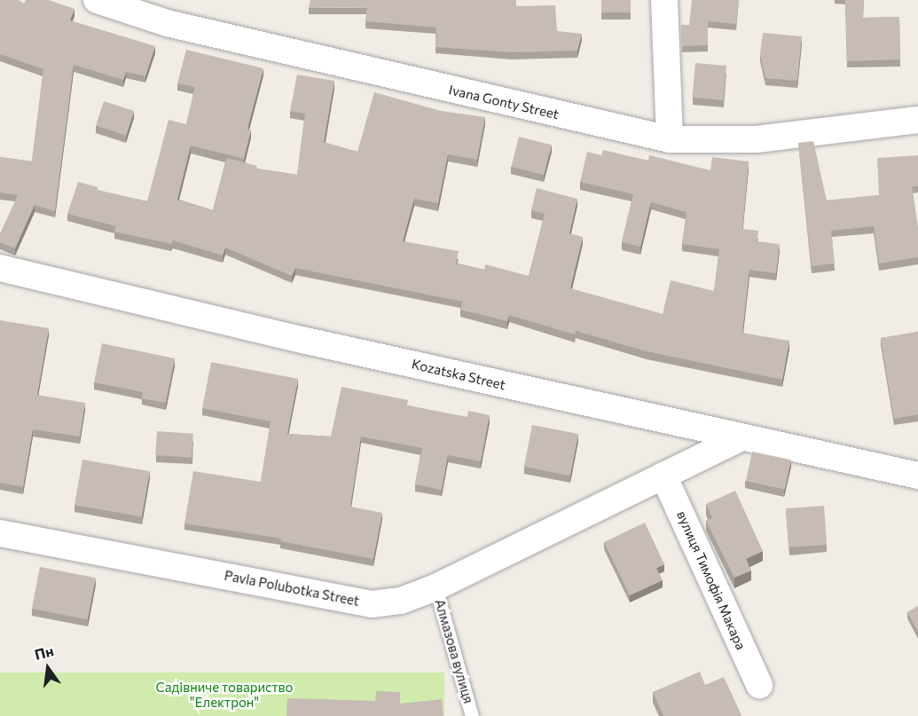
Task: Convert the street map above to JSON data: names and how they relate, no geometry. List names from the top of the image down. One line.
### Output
{"streets":{"street":["Ivana Gonty Street","Kozatska Street","вулиця Тимофія Макара","Pavla Polubotka Street"],"lane":["Алмазова вулиця"]},"crossings":[["Kozatska Street","Pavla Polubotka Street"],["вулиця Тимофія Макара","Pavla Polubotka Street"],["Pavla Polubotka Street","Алмазова вулиця"]],"parks":["Садівниче товариство \"Електрон\""],"north":"top"}
